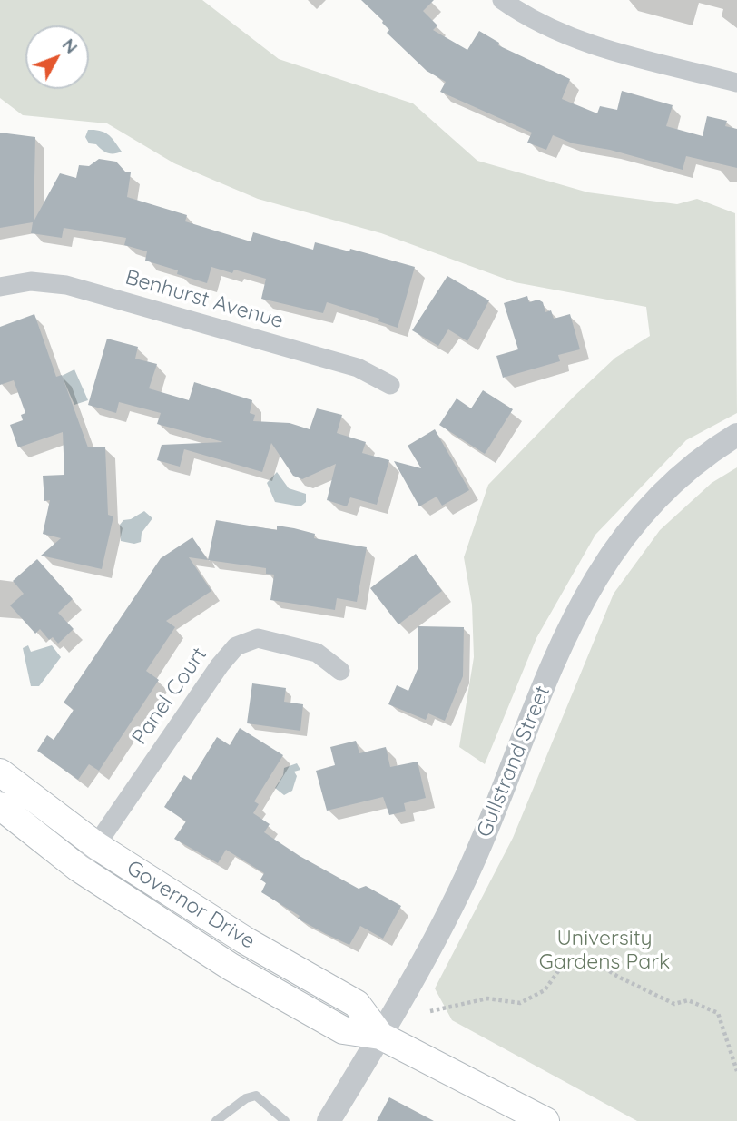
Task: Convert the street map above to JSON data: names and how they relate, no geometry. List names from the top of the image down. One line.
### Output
{"streets":{"main road":["Governor Drive"],"street":["Benhurst Avenue","Panel Court","Gullstrand Street"]},"crossings":[["Panel Court","Governor Drive"],["Gullstrand Street","Governor Drive"]],"parks":["University Gardens Park"],"north":"top right"}
